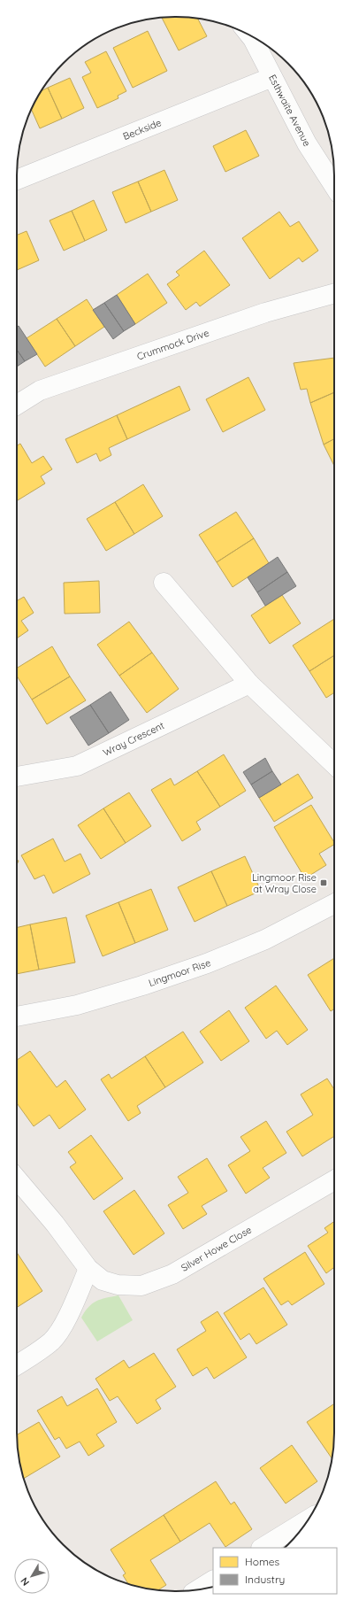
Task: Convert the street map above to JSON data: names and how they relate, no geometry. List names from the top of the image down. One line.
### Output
{"streets":{"street":["Esthwaite Avenue","Beckside","Crummock Drive","Wray Crescent","Lingmoor Rise","Silver Howe Close"]},"crossings":[["Esthwaite Avenue","Beckside"]],"places":{"transit":["Lingmoor Rise at Wray Close"]},"legend":["Homes","Industry"],"north":"bottom left"}
